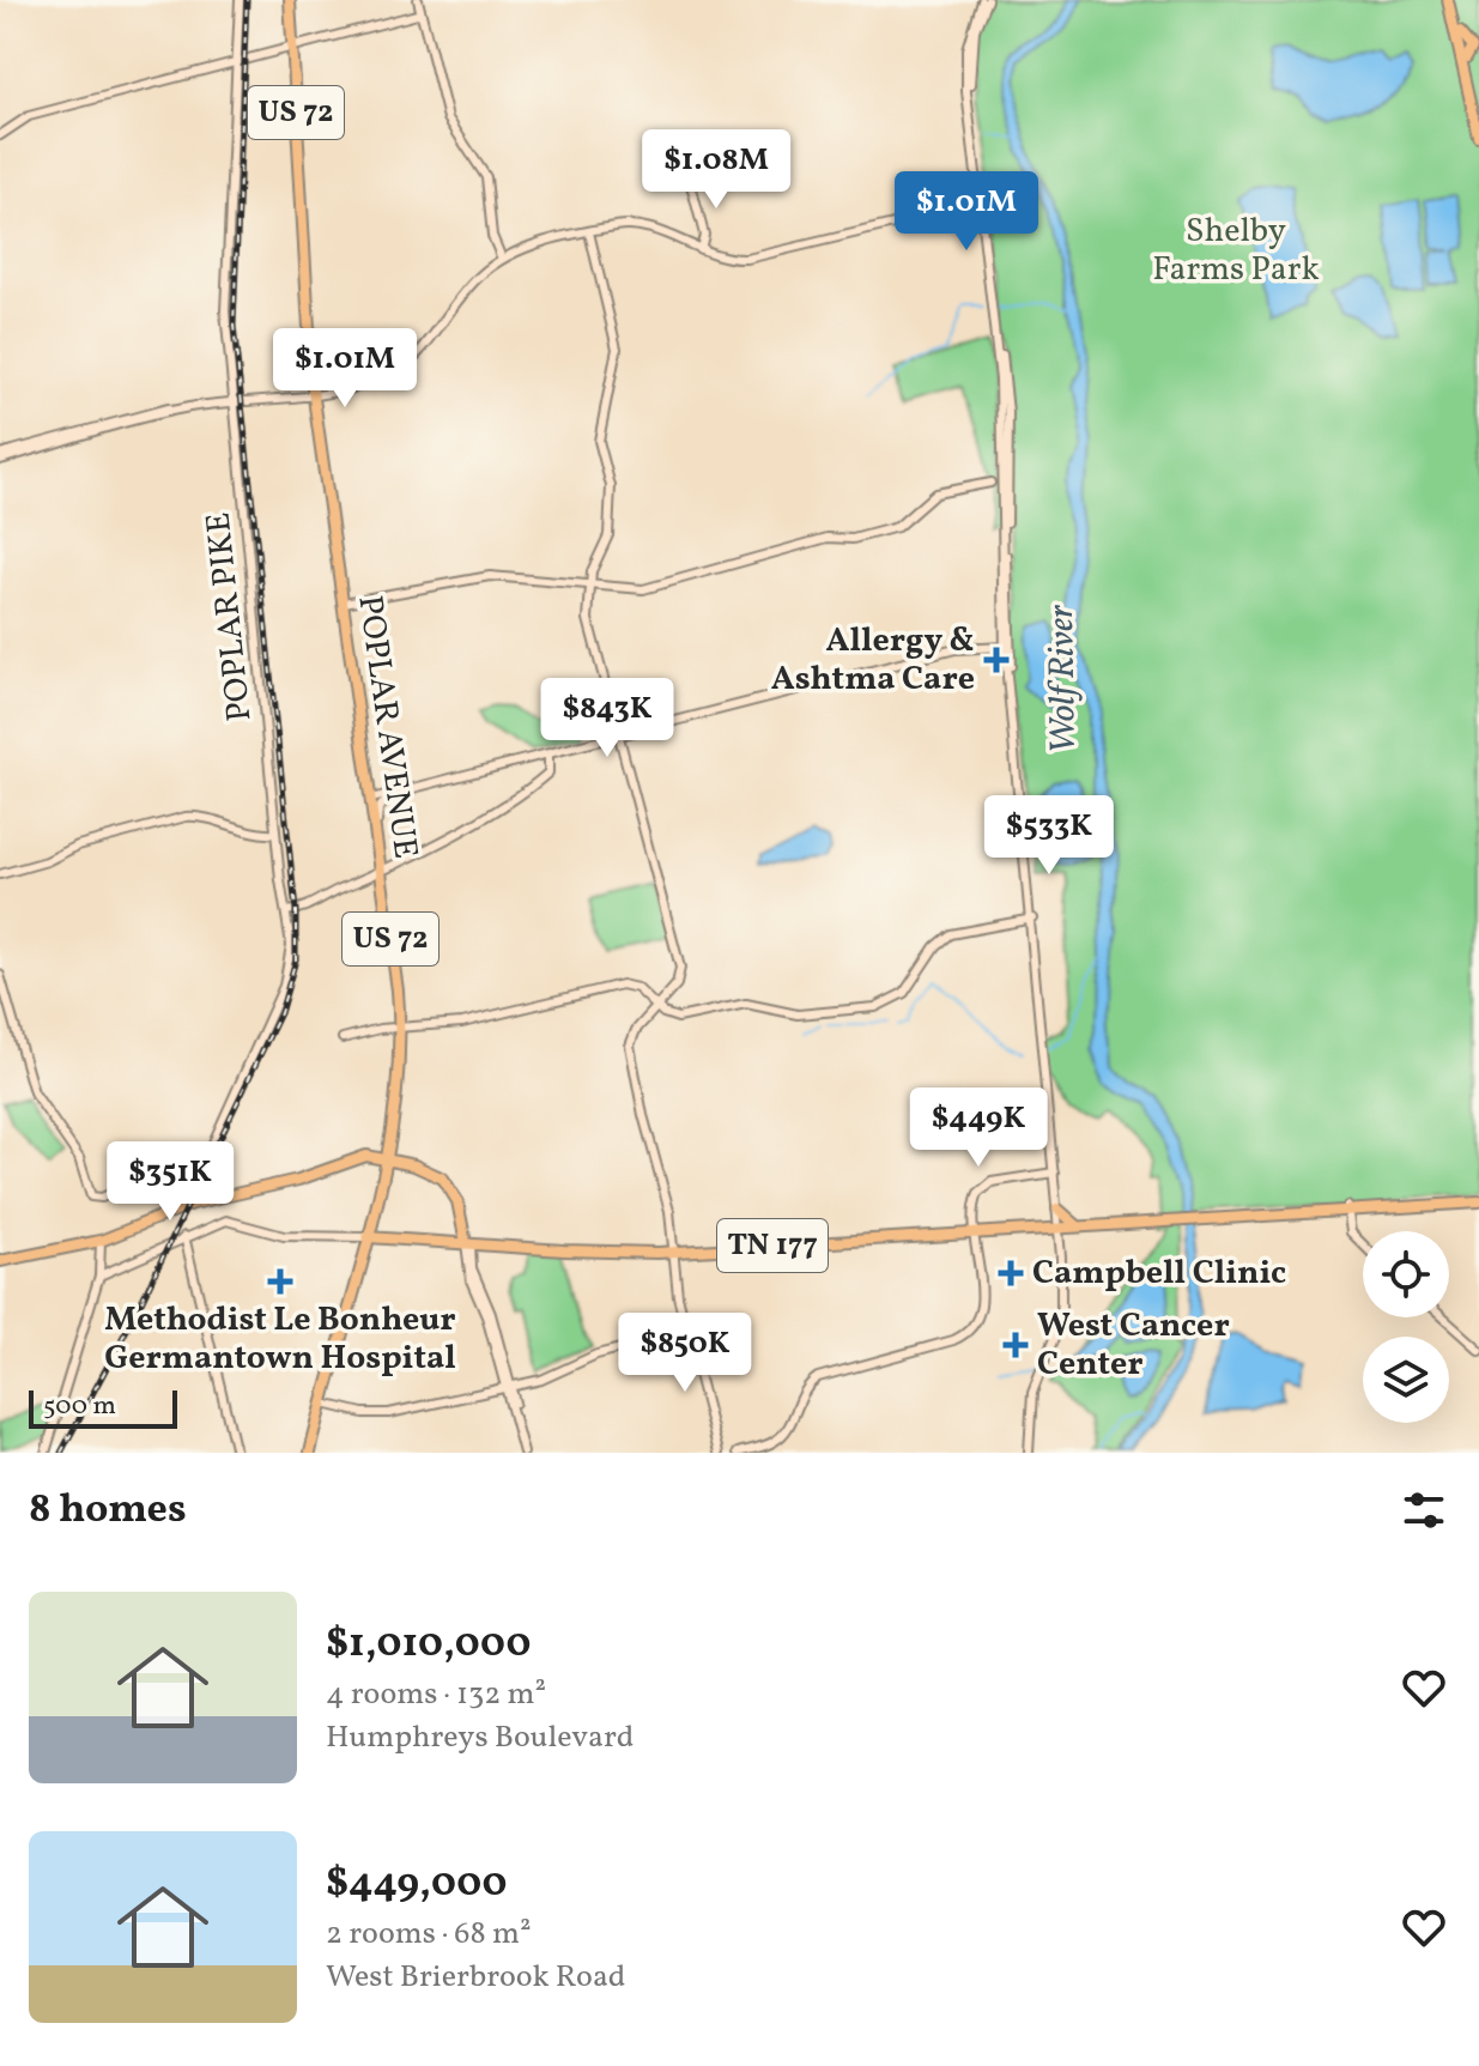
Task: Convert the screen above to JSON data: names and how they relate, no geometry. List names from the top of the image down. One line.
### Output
{"streets":{"main road":["US 72","POPLAR AVENUE","TN 177"],"street":["POPLAR PIKE"]},"crossings":[["POPLAR AVENUE","TN 177"]],"water":["Wolf River"],"parks":["Shelby Farms Park"],"places":{"health":["Allergy & Ashtma Care","Campbell Clinic","Methodist Le Bonheur Germantown Hospital","West Cancer Center"]},"scale_bar":"500 m","page":{"price":["$1.08M","$1.01M","$1.01M","$843K","$533K","$449K","$351K","$850K"],"scale":"500 m","heading":"8 homes","list":[{"name":"$1,010,000","note":"4 rooms · 132 m² · Humphreys Boulevard"},{"name":"$449,000","note":"2 rooms · 68 m² · West Brierbrook Road"}]}}
